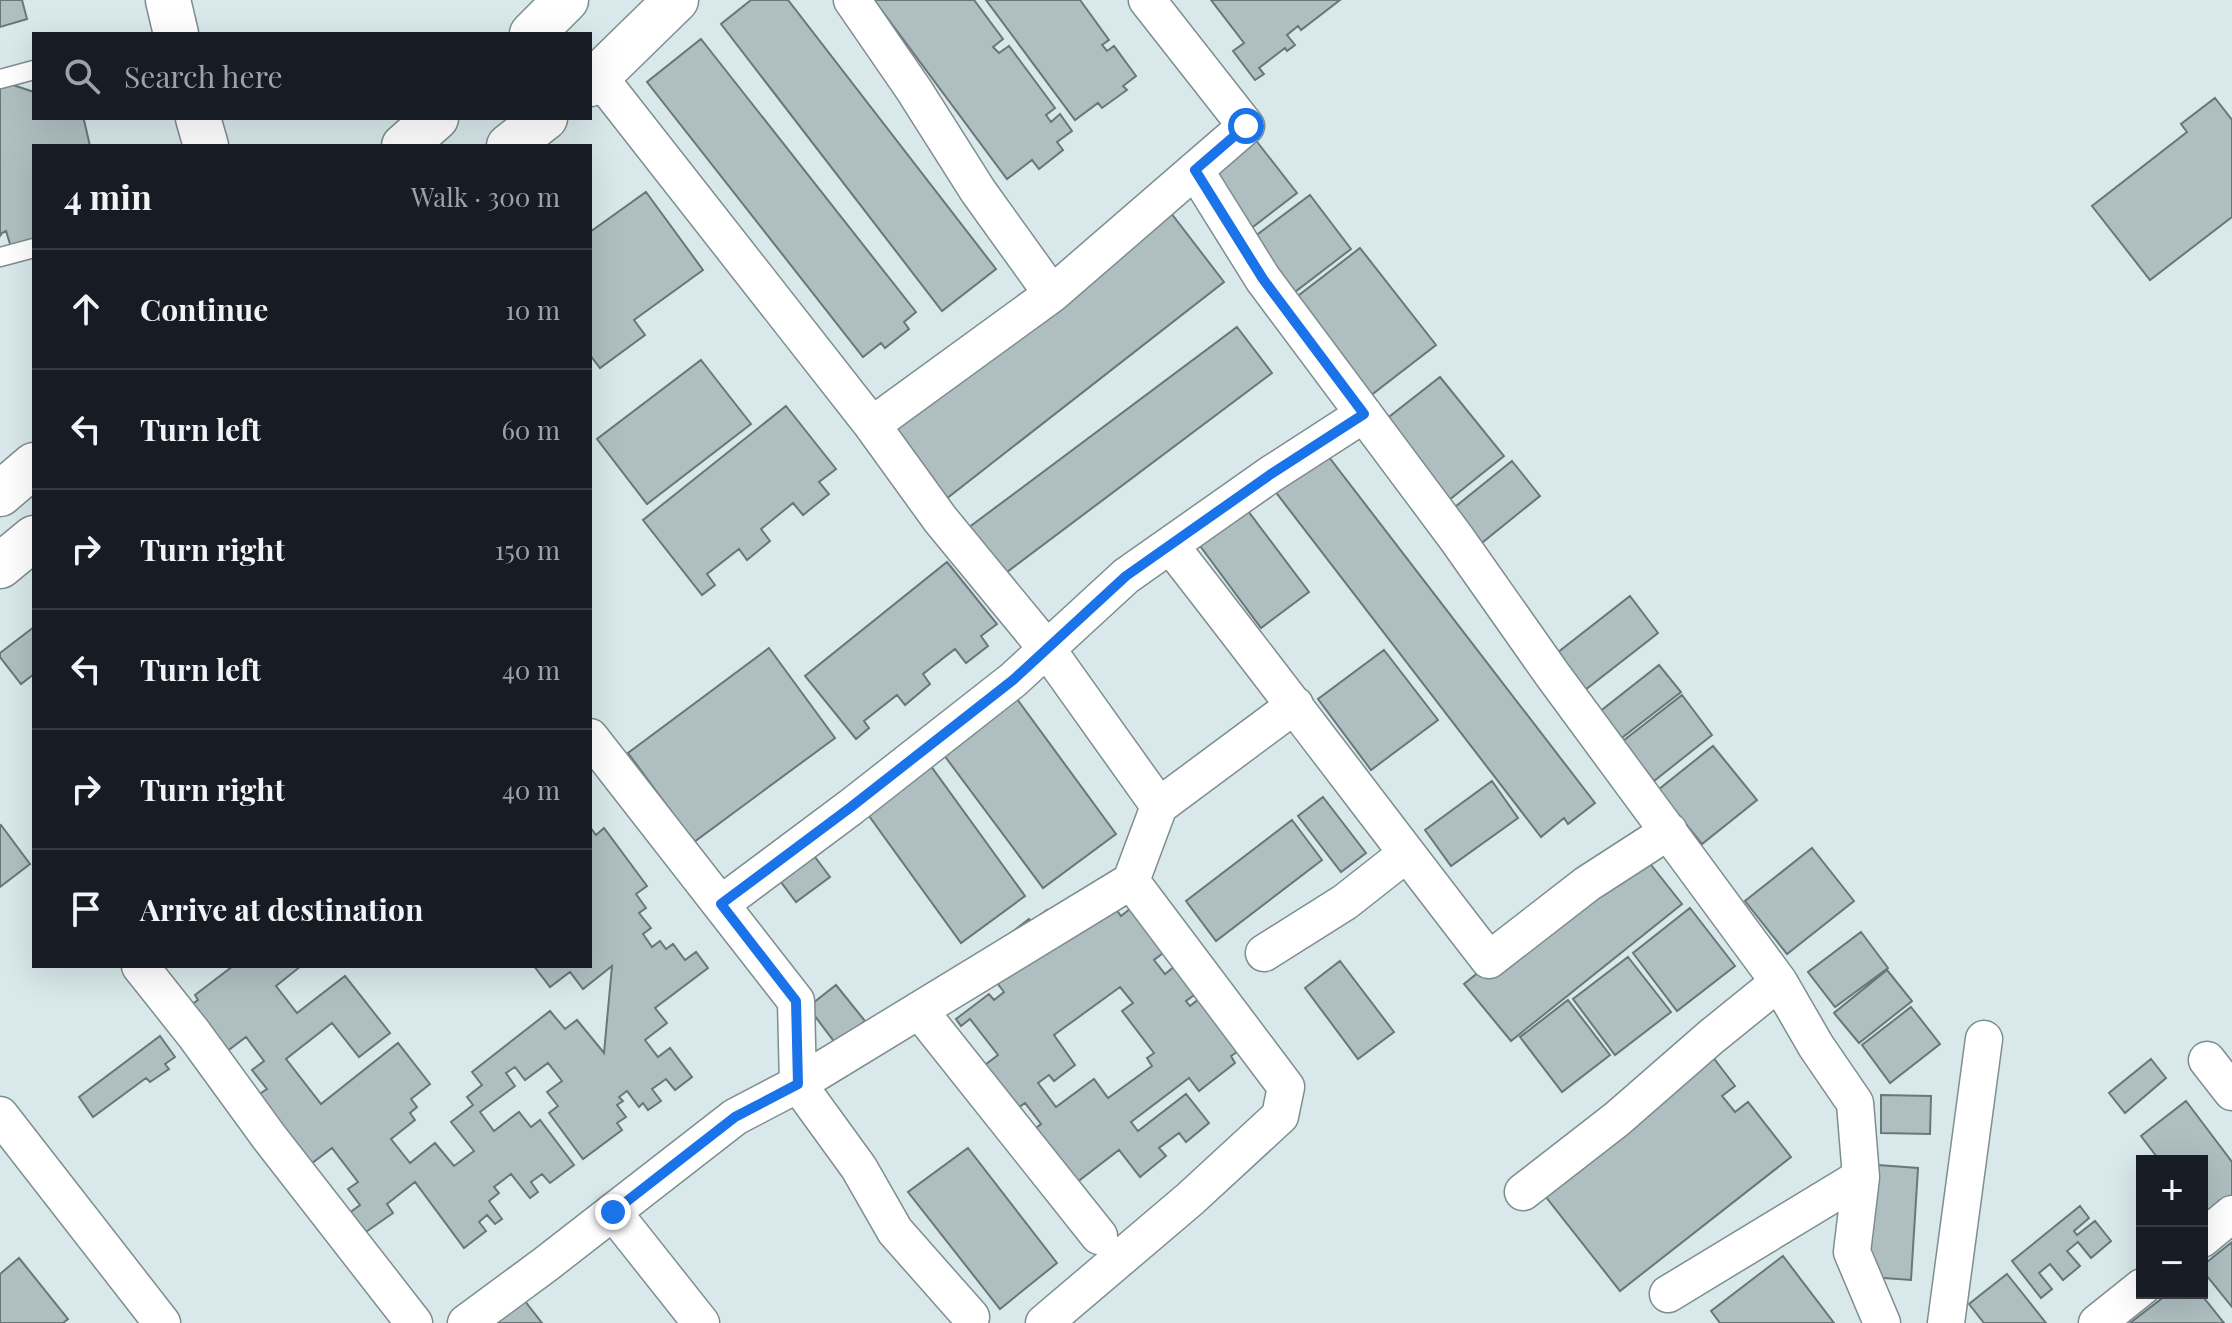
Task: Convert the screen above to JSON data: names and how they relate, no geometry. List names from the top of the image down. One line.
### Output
{"page":{"search":"Search here","heading":["4 min","Walk · 300 m"],"list":[["Continue","10 m"],["Turn left","60 m"],["Turn right","150 m"],["Turn left","40 m"],["Turn right","40 m"],"Arrive at destination"],"map_buttons":["+","−"]}}
